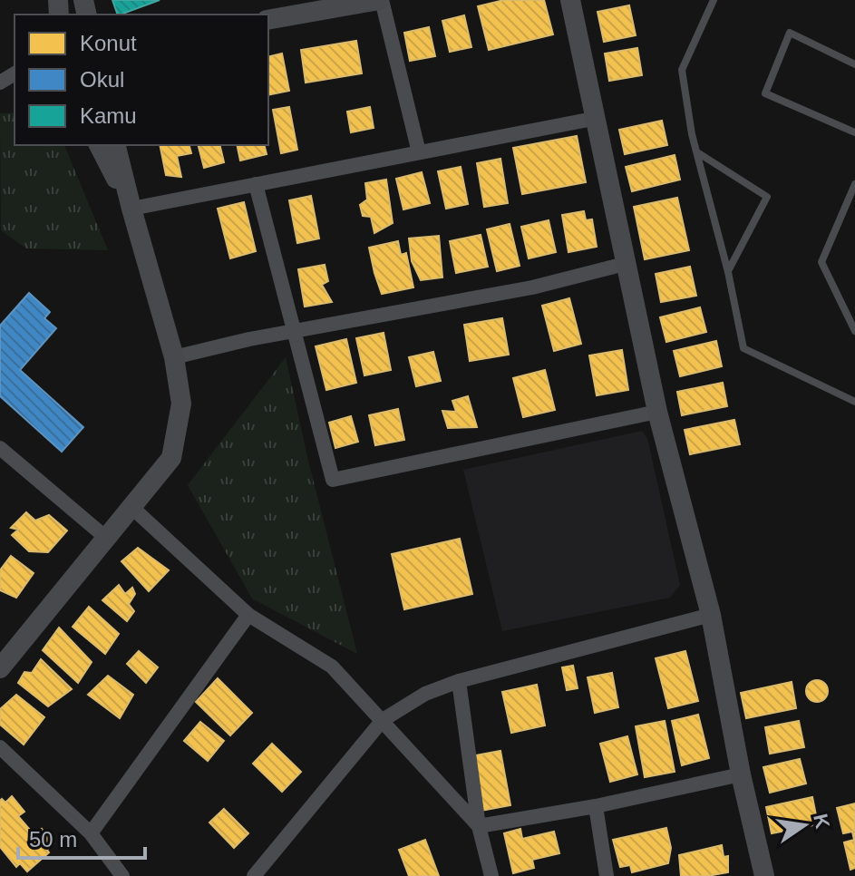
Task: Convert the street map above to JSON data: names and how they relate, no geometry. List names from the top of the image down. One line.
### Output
{"legend":["Konut","Okul","Kamu"],"scale_bar":"50 m","north":"right"}
